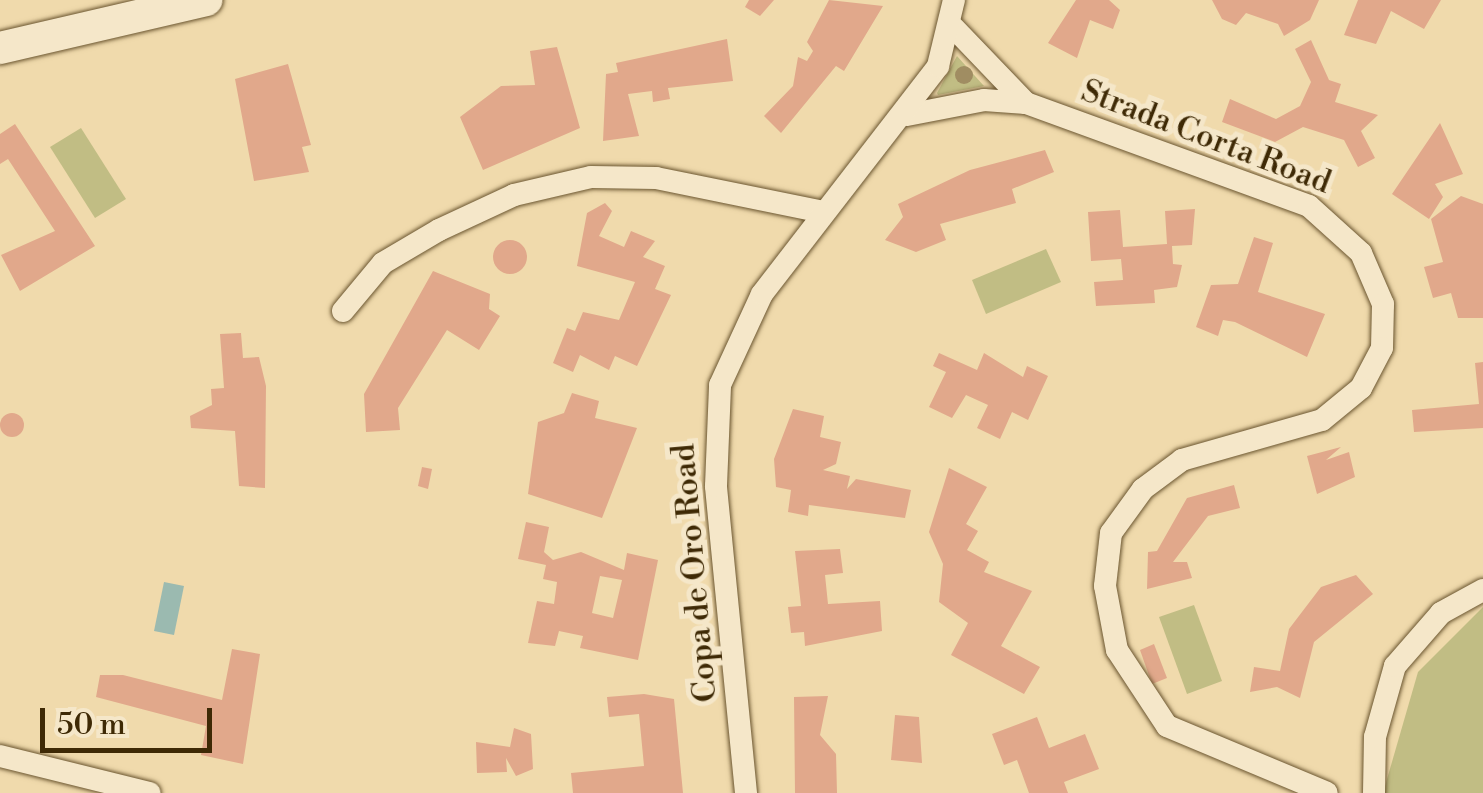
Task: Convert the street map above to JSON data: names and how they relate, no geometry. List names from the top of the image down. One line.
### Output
{"streets":{"street":["Strada Corta Road","Copa de Oro Road"]},"crossings":[["Strada Corta Road","Copa de Oro Road"]],"scale_bar":"50 m"}
